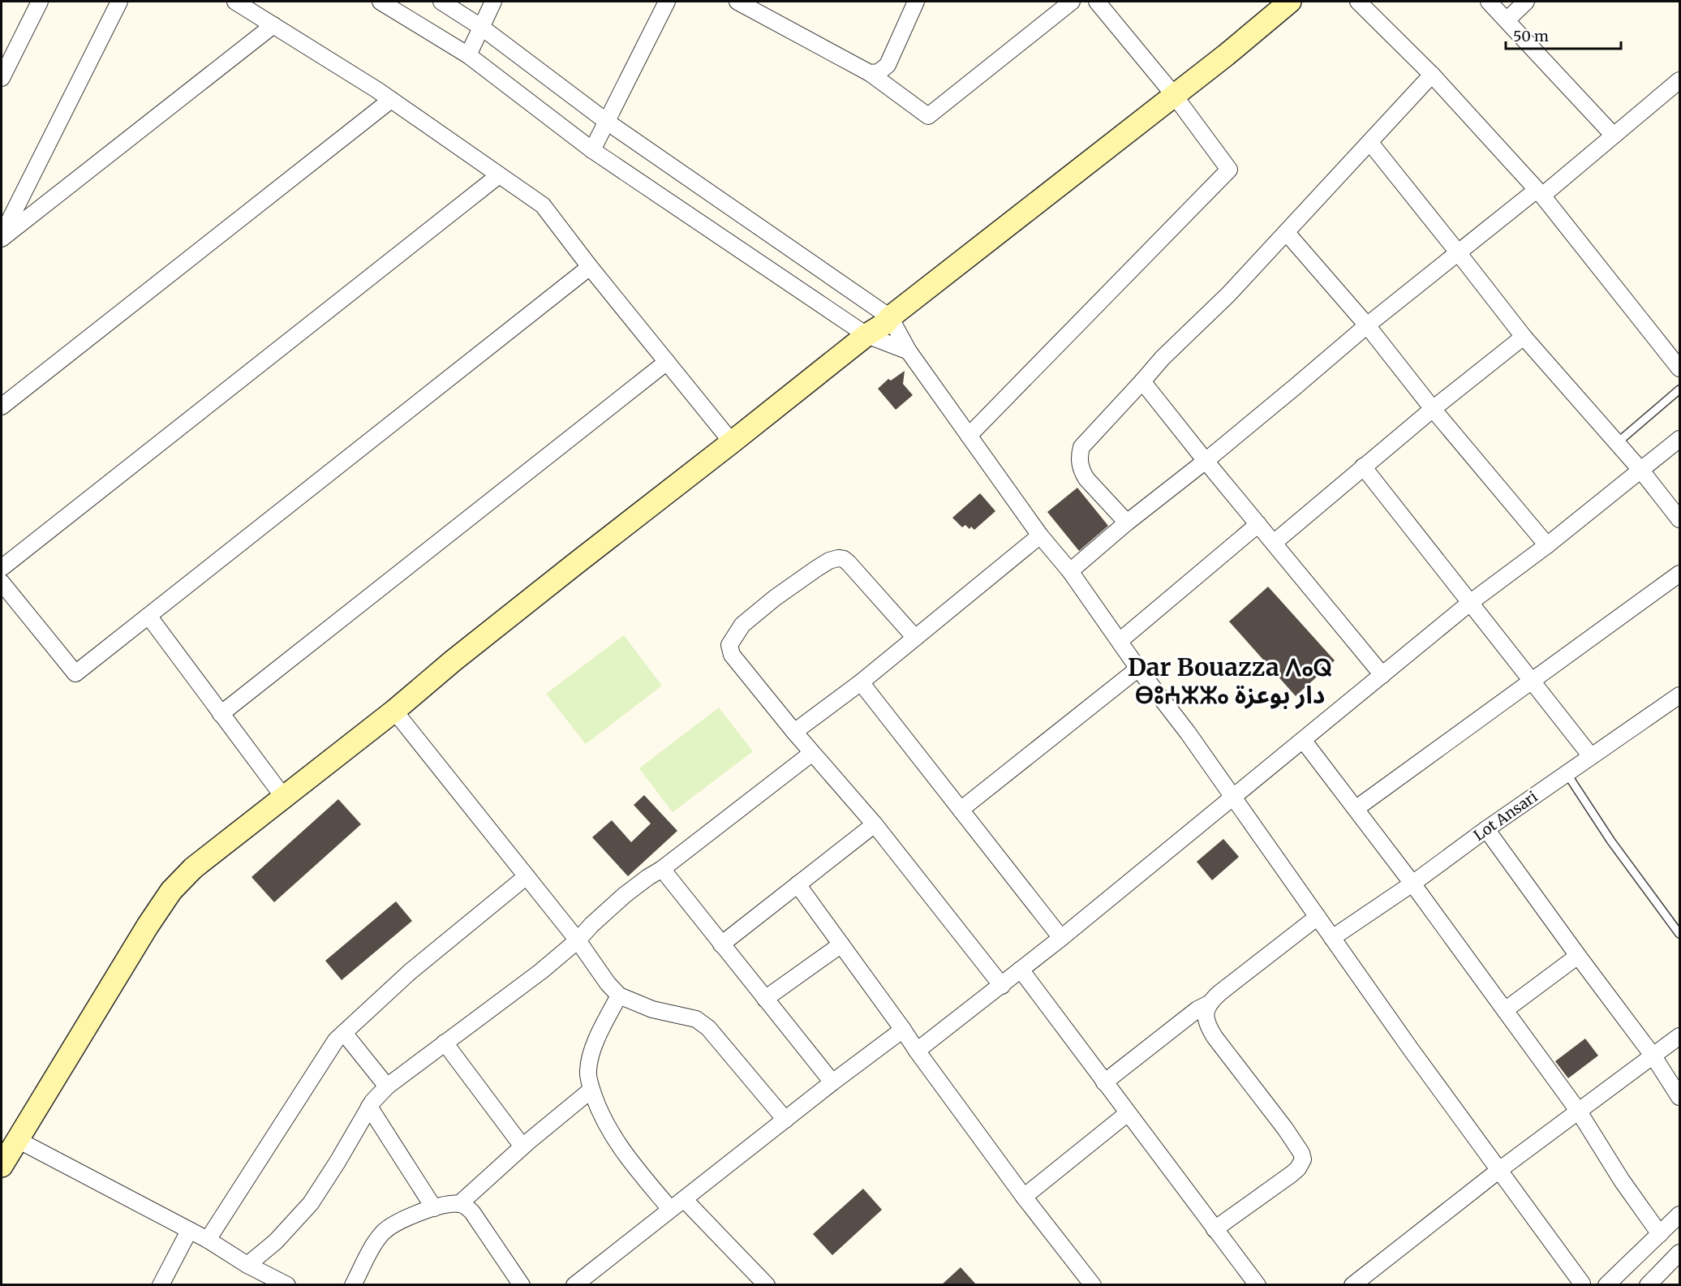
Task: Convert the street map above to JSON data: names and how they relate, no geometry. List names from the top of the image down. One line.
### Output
{"streets":{"street":["Lot Ansari"]},"districts":["Dar Bouazza ⴷⴰⵕ ⴱⵓⵄⵣⵣⴰ دار بوعزة"],"scale_bar":"50 m"}
